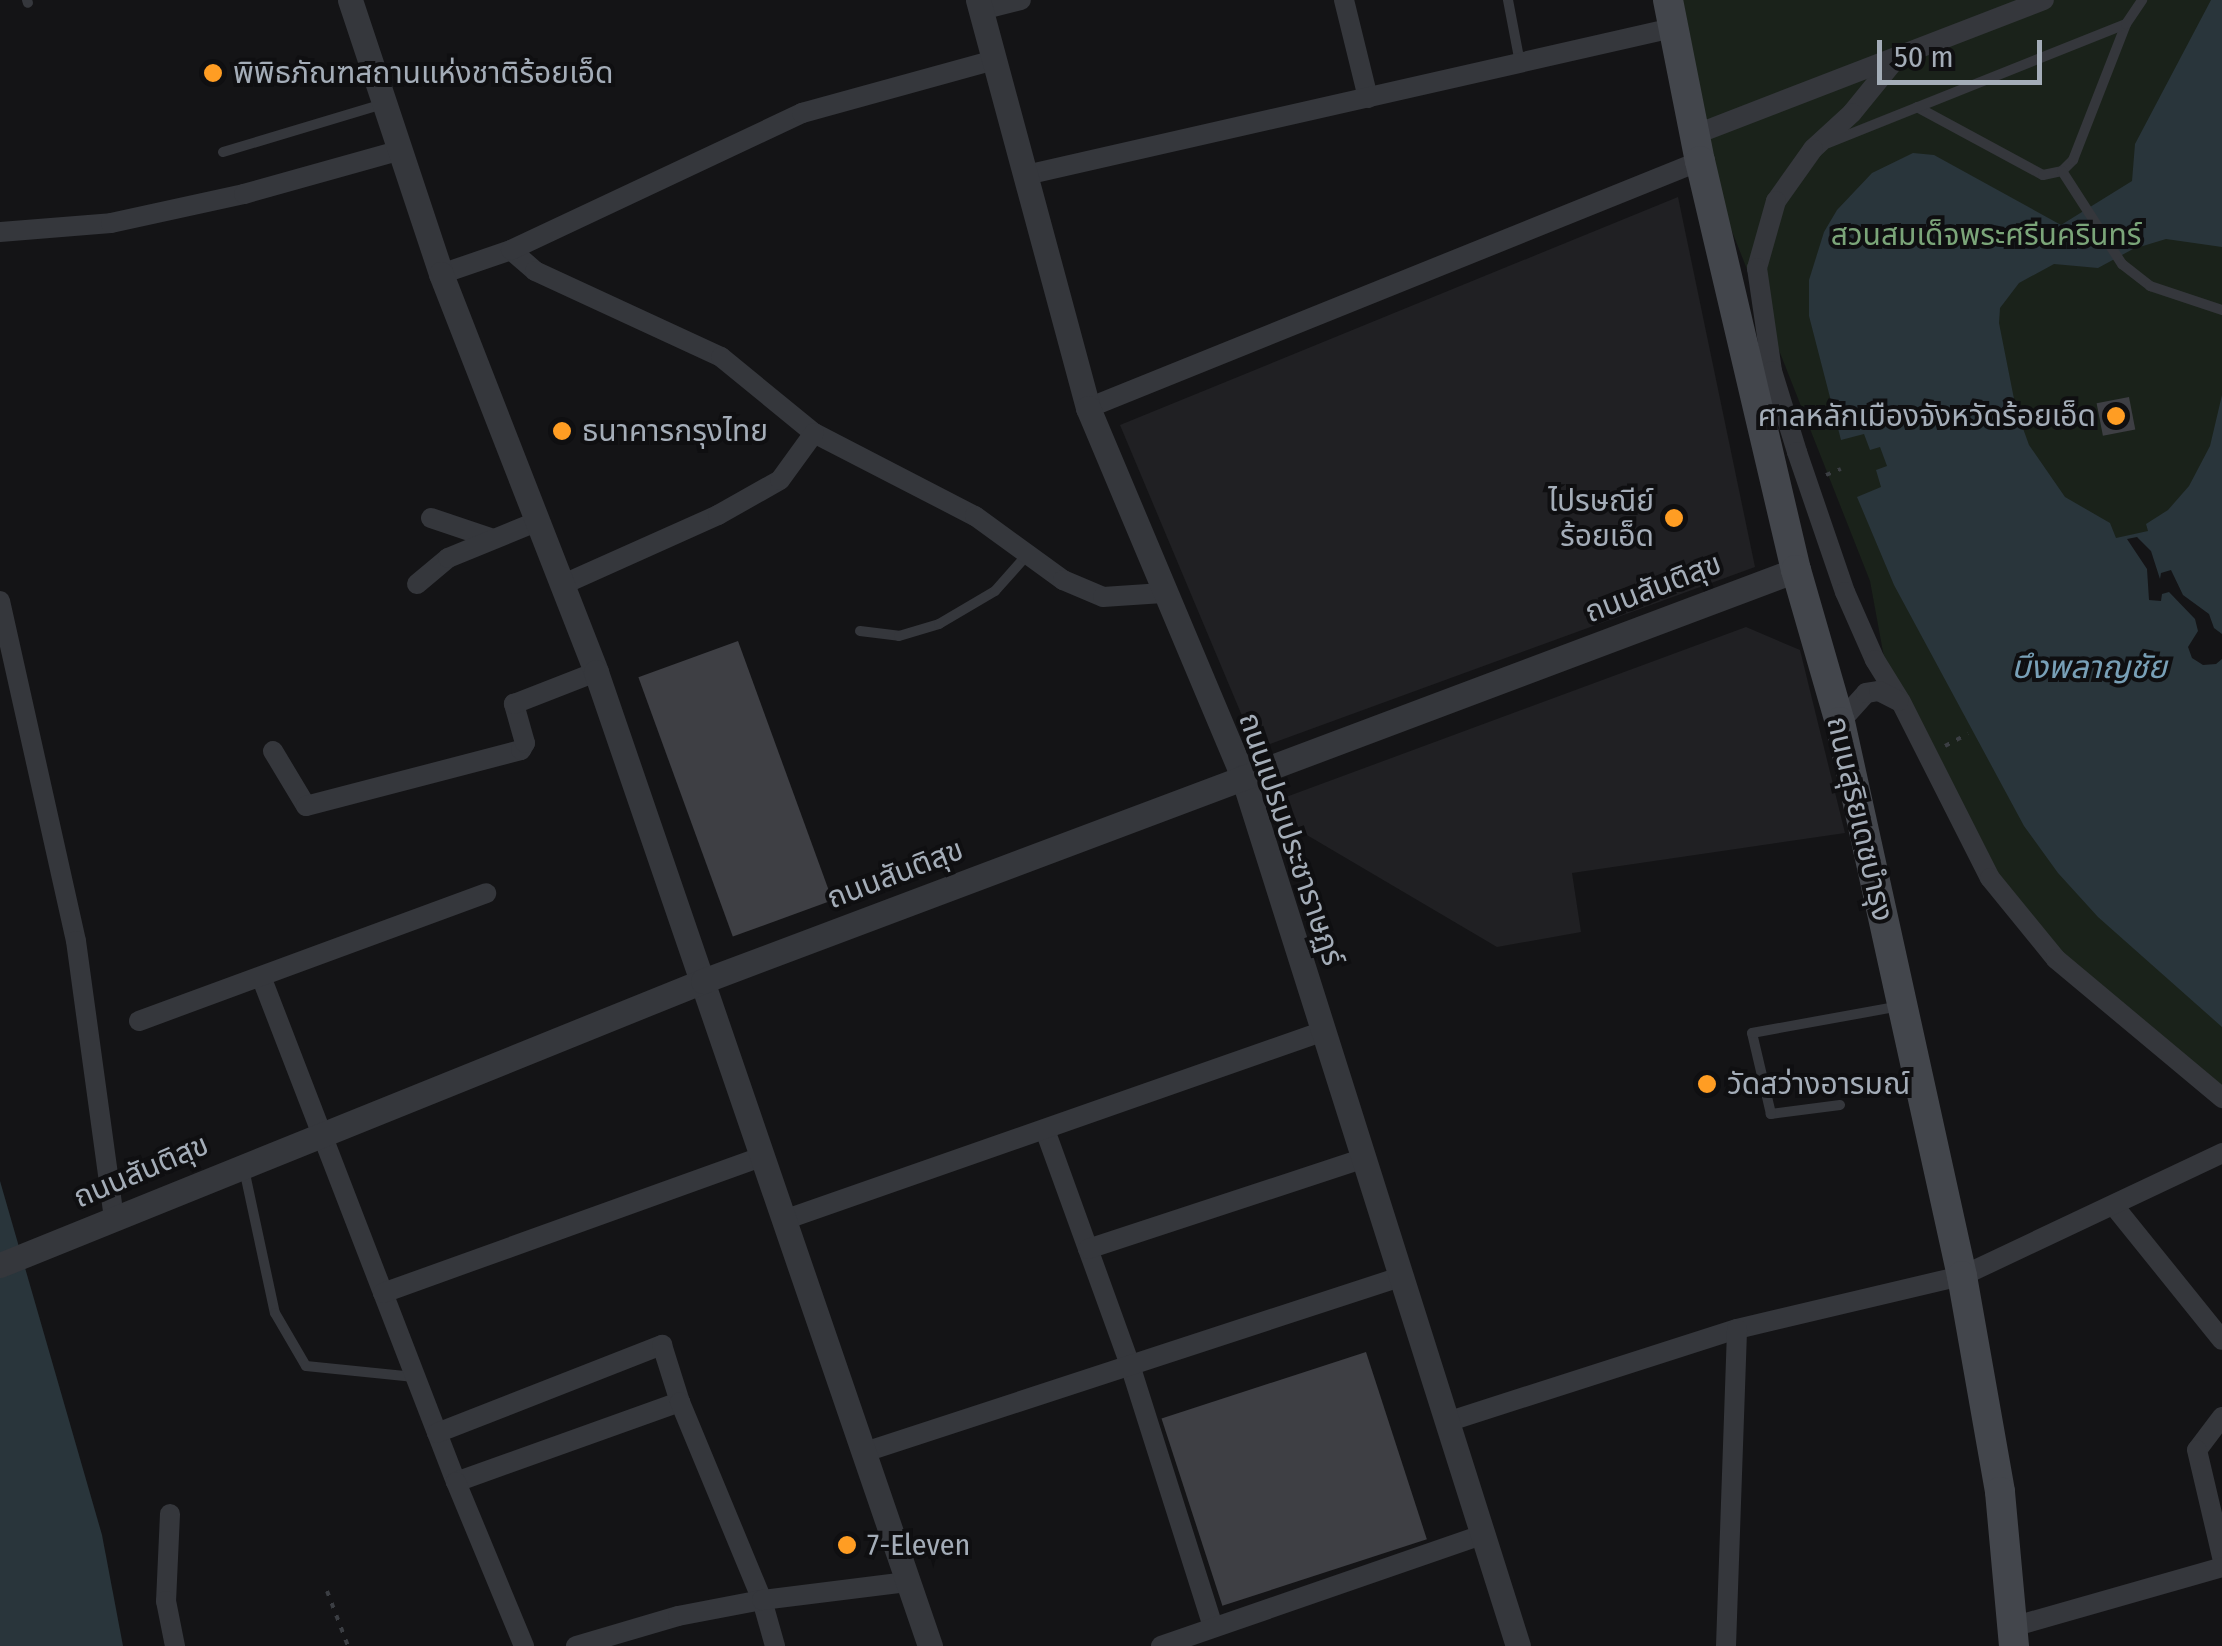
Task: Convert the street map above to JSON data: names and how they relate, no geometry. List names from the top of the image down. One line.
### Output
{"streets":{"main road":["ถนนสุริยเดชบำรุง"],"street":["ถนนสันติสุข","ถนนเปรมประชาราษฏร์"]},"crossings":[["ถนนสันติสุข","ถนนสุริยเดชบำรุง"],["ถนนสันติสุข","ถนนเปรมประชาราษฏร์"]],"water":["บึงพลาญชัย"],"parks":["สวนสมเด็จพระศรีนครินทร์"],"places":["พิพิธภัณฑสถานแห่งชาติร้อยเอ็ด","ศาลหลักเมืองจังหวัดร้อยเอ็ด","ธนาคารกรุงไทย","ไปรษณีย์ ร้อยเอ็ด","วัดสว่างอารมณ์","7-Eleven"],"scale_bar":"50 m"}
